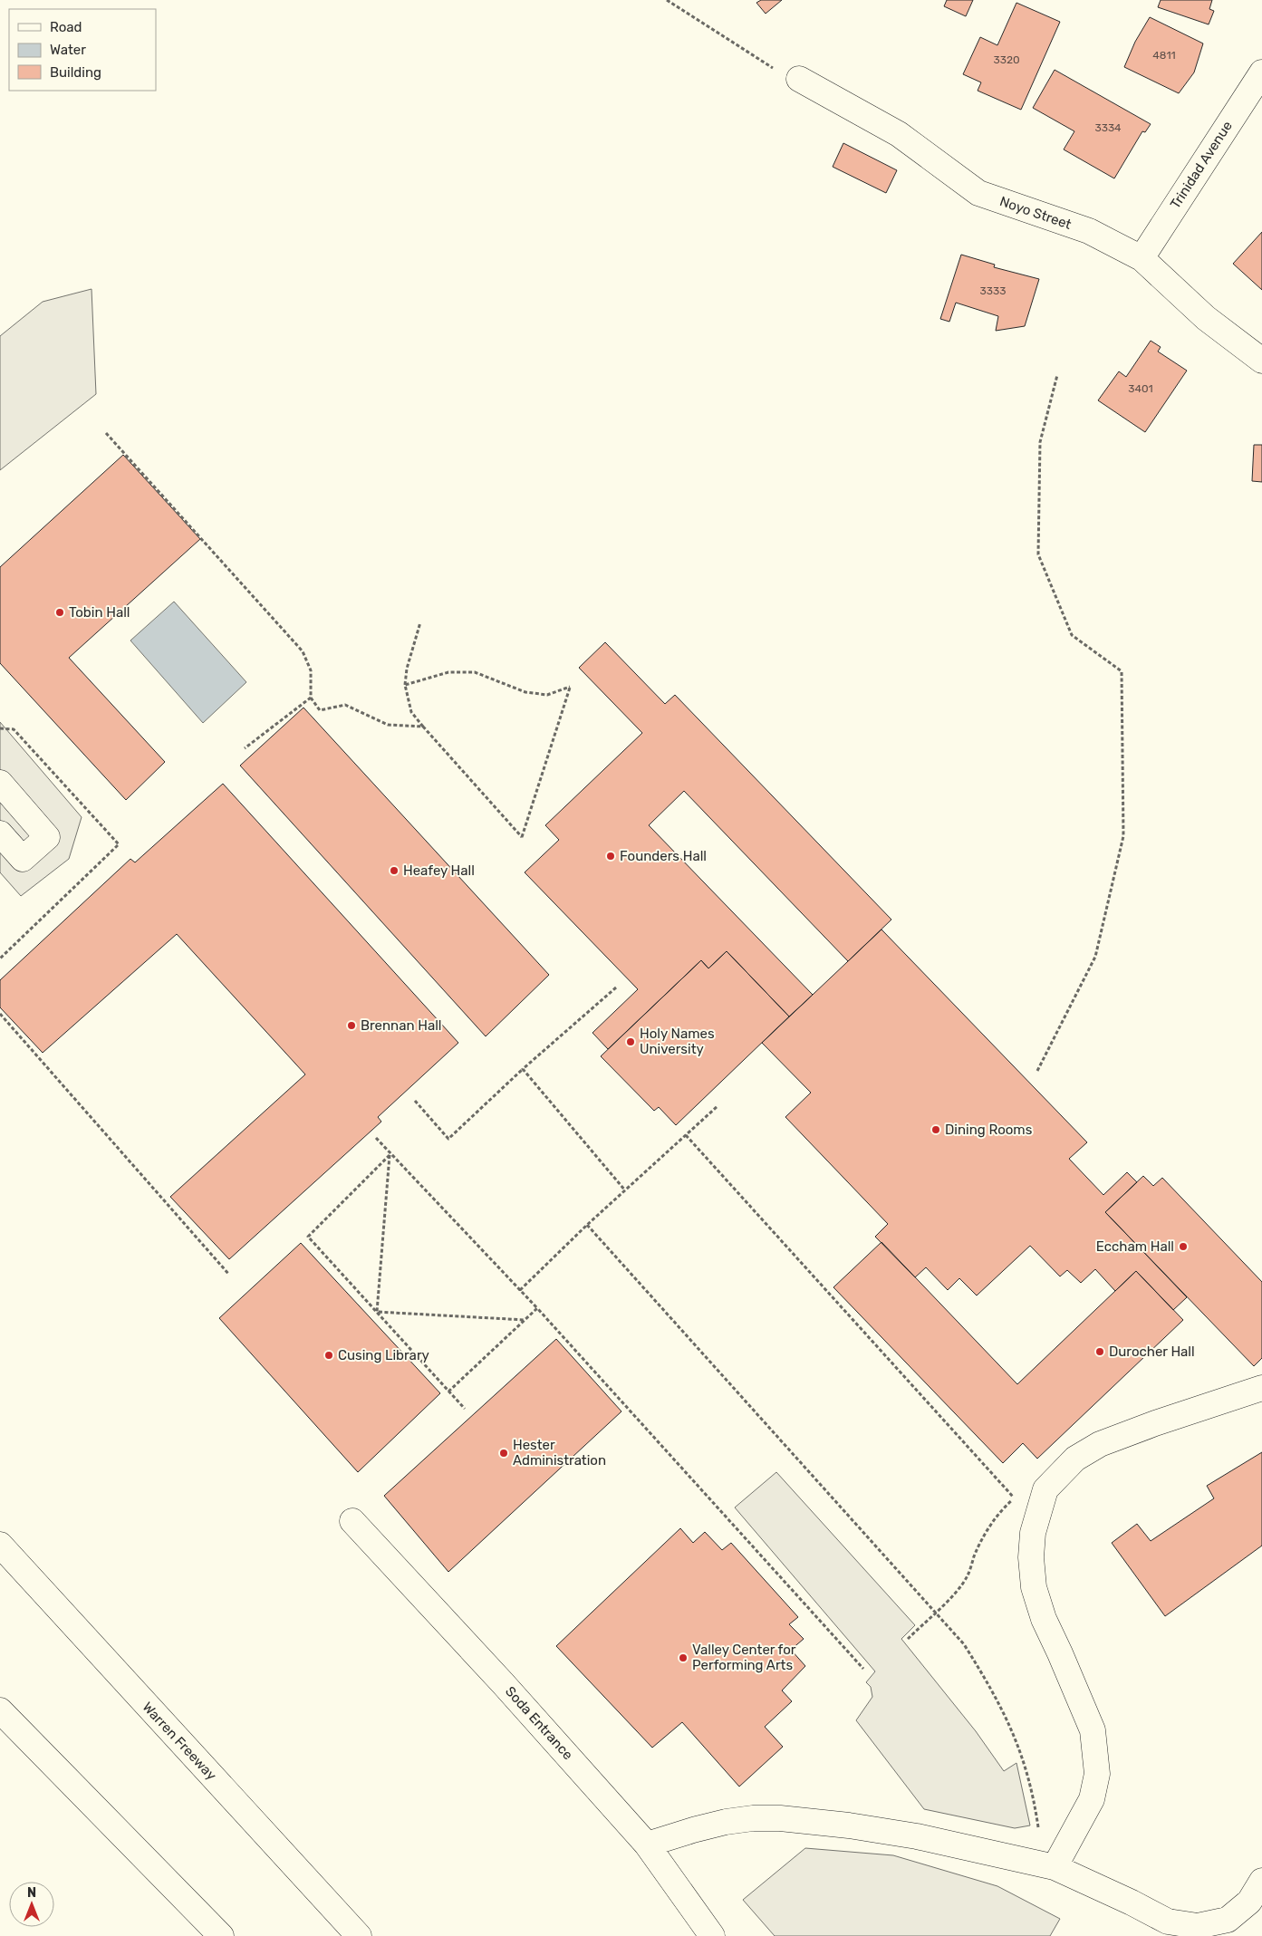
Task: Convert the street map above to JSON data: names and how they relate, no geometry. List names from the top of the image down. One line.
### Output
{"streets":{"main road":["Trinidad Avenue","Noyo Street","Soda Entrance","Warren Freeway"]},"crossings":[["Trinidad Avenue","Noyo Street"]],"places":["Tobin Hall","Founders Hall","Heafey Hall","Brennan Hall","Holy Names University","Dining Rooms","Eccham Hall","Durocher Hall","Cusing Library","Hester Administration","Valley Center for Performing Arts"],"house_numbers":["4811","3320","3334","3333","3401"],"legend":["Road","Water","Building"],"north":"top"}
